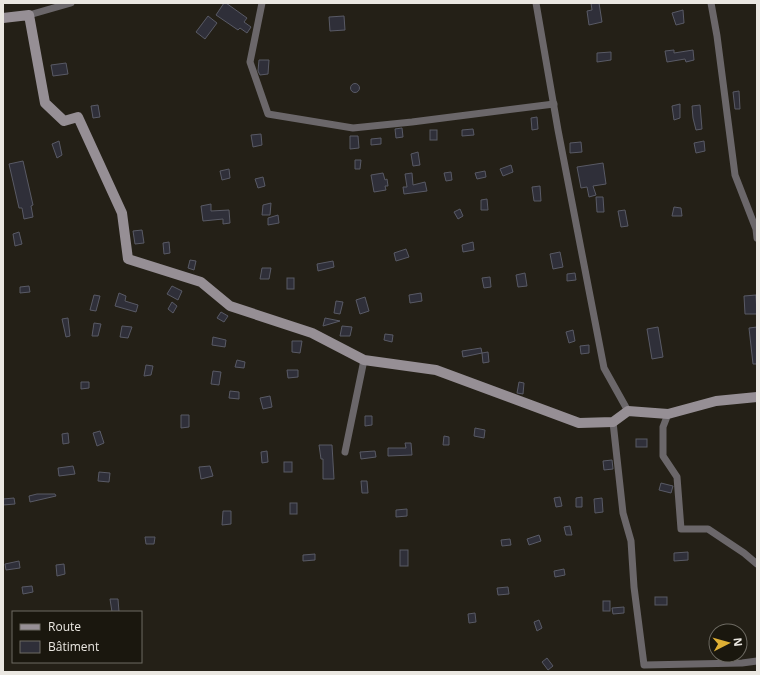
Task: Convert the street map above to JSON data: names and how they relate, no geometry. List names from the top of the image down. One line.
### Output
{"legend":["Route","Bâtiment"],"north":"right"}
